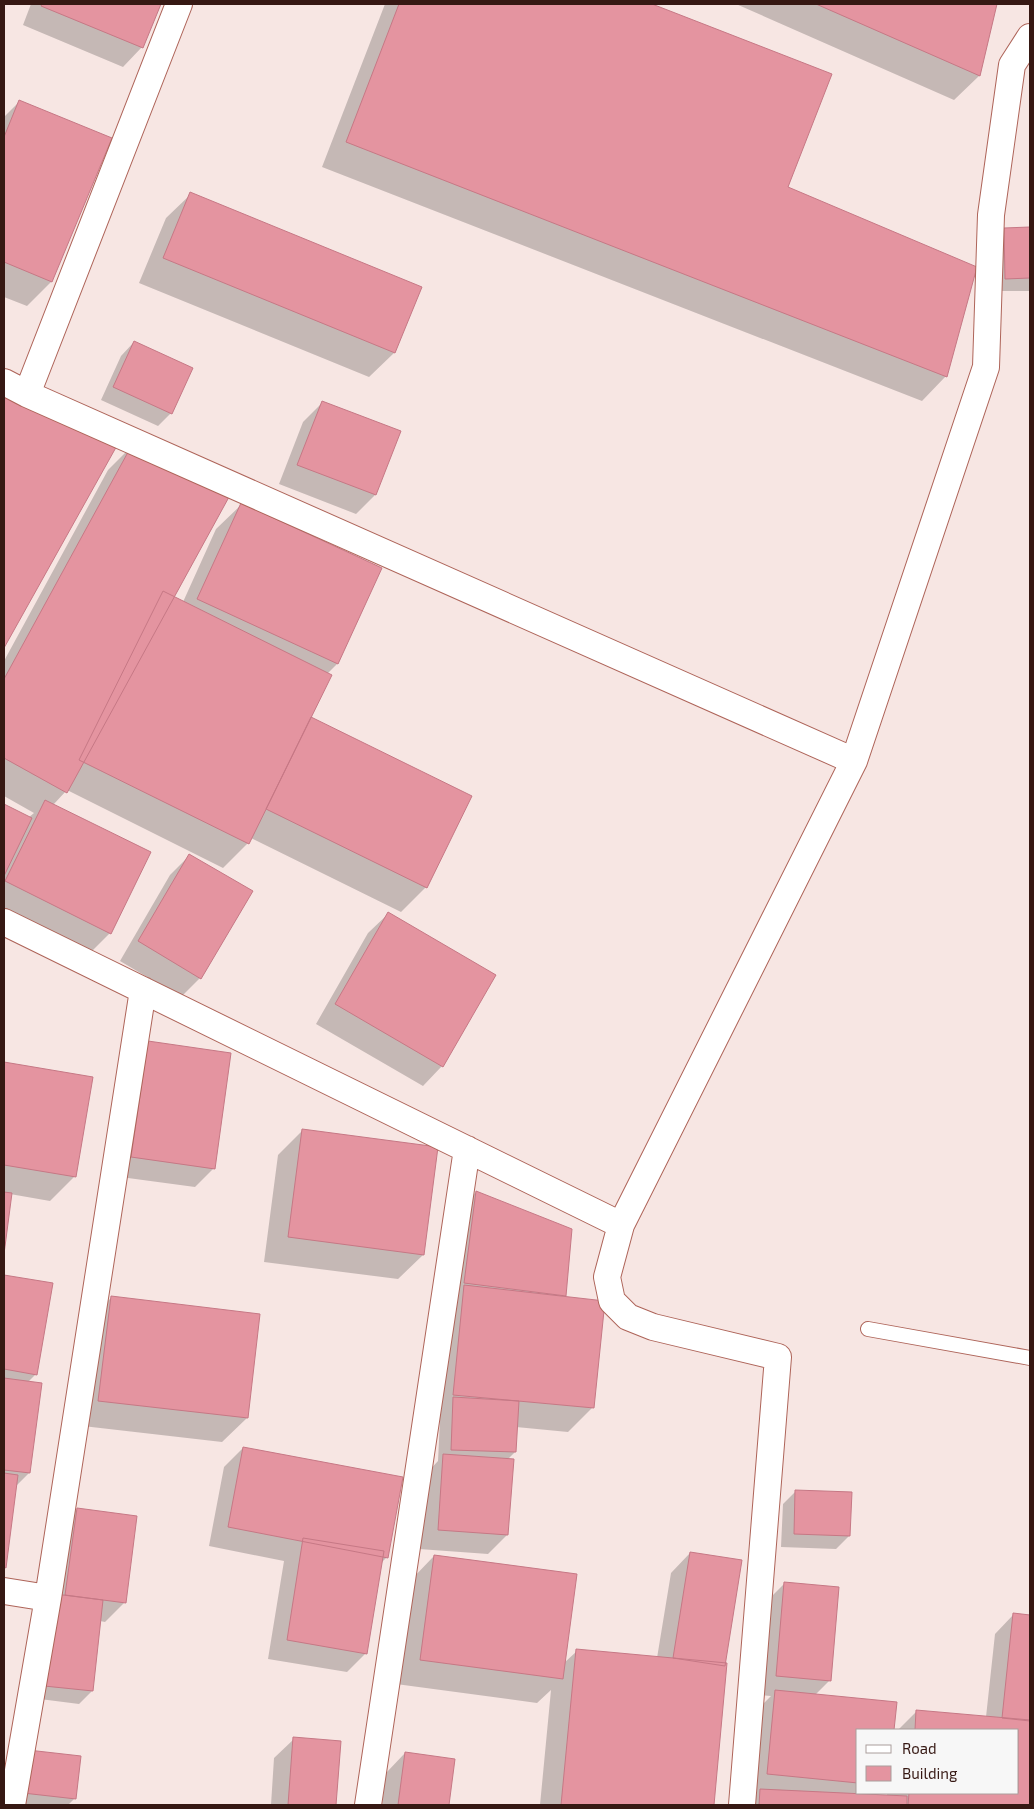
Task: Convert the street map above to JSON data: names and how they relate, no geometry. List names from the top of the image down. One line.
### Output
{"legend":["Road","Building"]}
